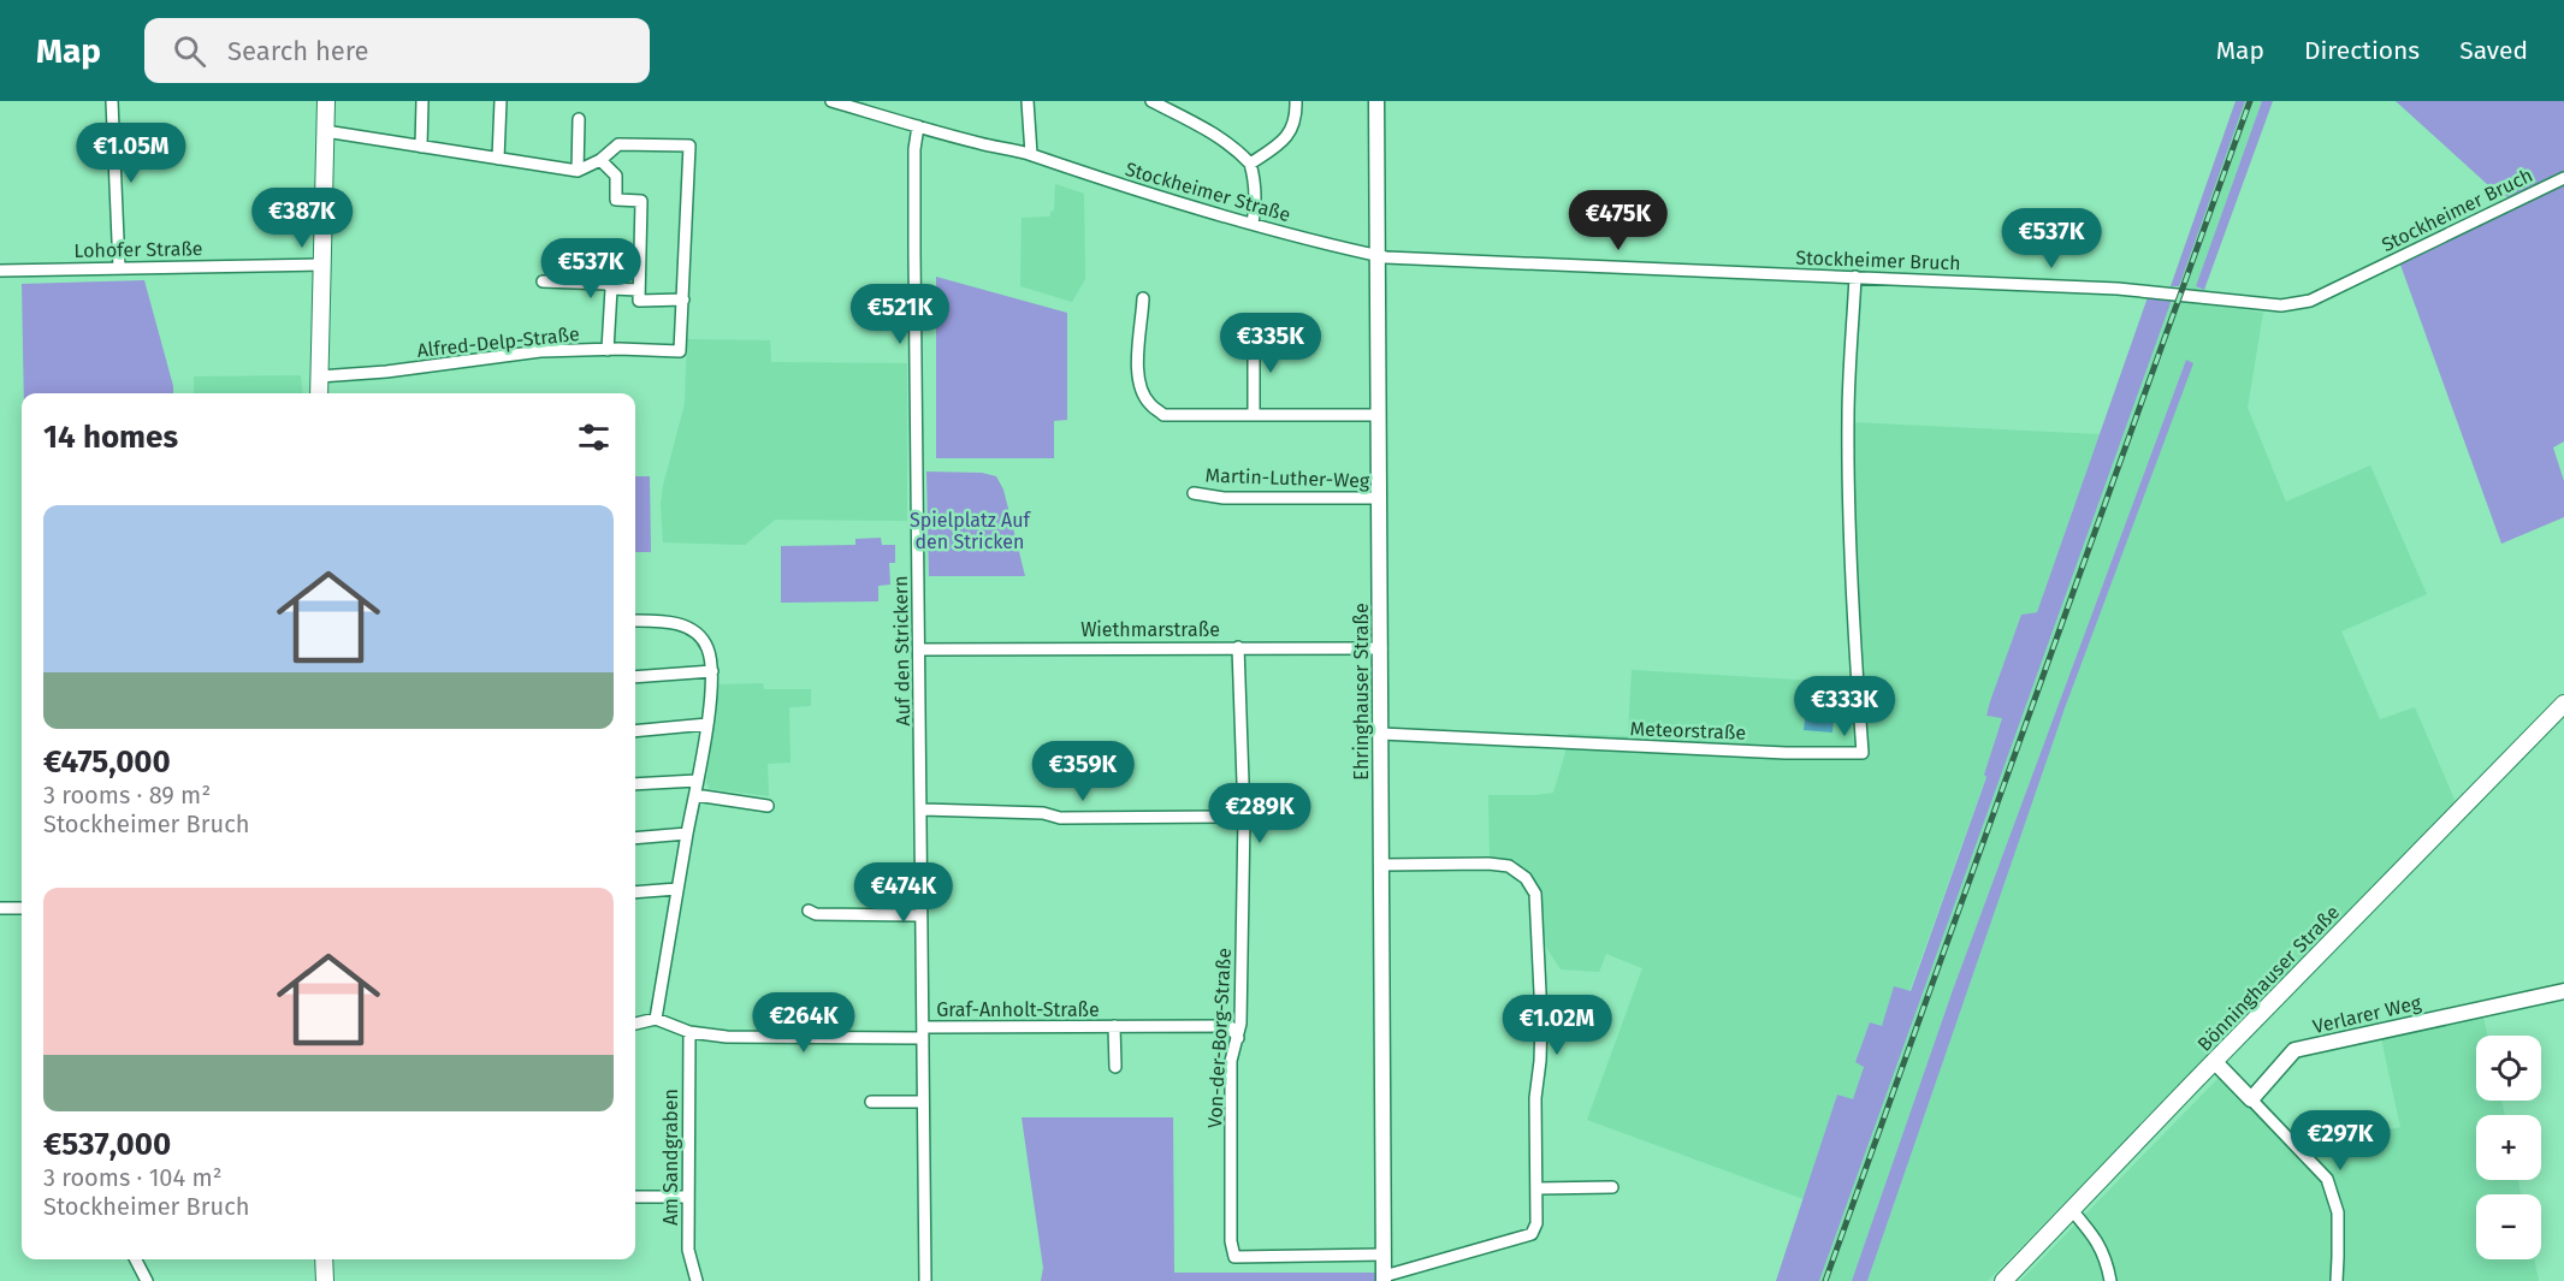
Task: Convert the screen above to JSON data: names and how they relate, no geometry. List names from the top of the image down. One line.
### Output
{"streets":{"main road":["Bönninghauser Straße"],"street":["Stockheimer Straße","Stockheimer Bruch","Lohofer Straße","Alfred-Delp-Straße","Martin-Luther-Weg","Wiethmarstraße","Auf den Strickern","Ehringhauser Straße","Meteorstraße","Graf-Anholt-Straße","Verlarer Weg","Von-der-Borg-Straße","Am Sandgraben"]},"crossings":[["Stockheimer Straße","Stockheimer Bruch"],["Stockheimer Straße","Auf den Strickern"],["Stockheimer Straße","Ehringhauser Straße"],["Stockheimer Bruch","Ehringhauser Straße"],["Stockheimer Bruch","Meteorstraße"],["Martin-Luther-Weg","Ehringhauser Straße"],["Wiethmarstraße","Auf den Strickern"],["Wiethmarstraße","Ehringhauser Straße"],["Wiethmarstraße","Von-der-Borg-Straße"],["Auf den Strickern","Graf-Anholt-Straße"],["Ehringhauser Straße","Meteorstraße"],["Ehringhauser Straße","Von-der-Borg-Straße"],["Graf-Anholt-Straße","Von-der-Borg-Straße"],["Graf-Anholt-Straße","Am Sandgraben"]],"parks":["Spielplatz Auf den Stricken"],"page":{"header":"Map","search":"Search here","nav":["Map","Directions","Saved"],"price":["€1.05M","€387K","€475K","€537K","€537K","€521K","€335K","€333K","€359K","€289K","€474K","€264K","€1.02M","€297K"],"heading":"14 homes","list":[{"name":"€475,000","note":"3 rooms · 89 m² · Stockheimer Bruch"},{"name":"€537,000","note":"3 rooms · 104 m² · Stockheimer Bruch"}],"map_buttons":["+","−"]}}
